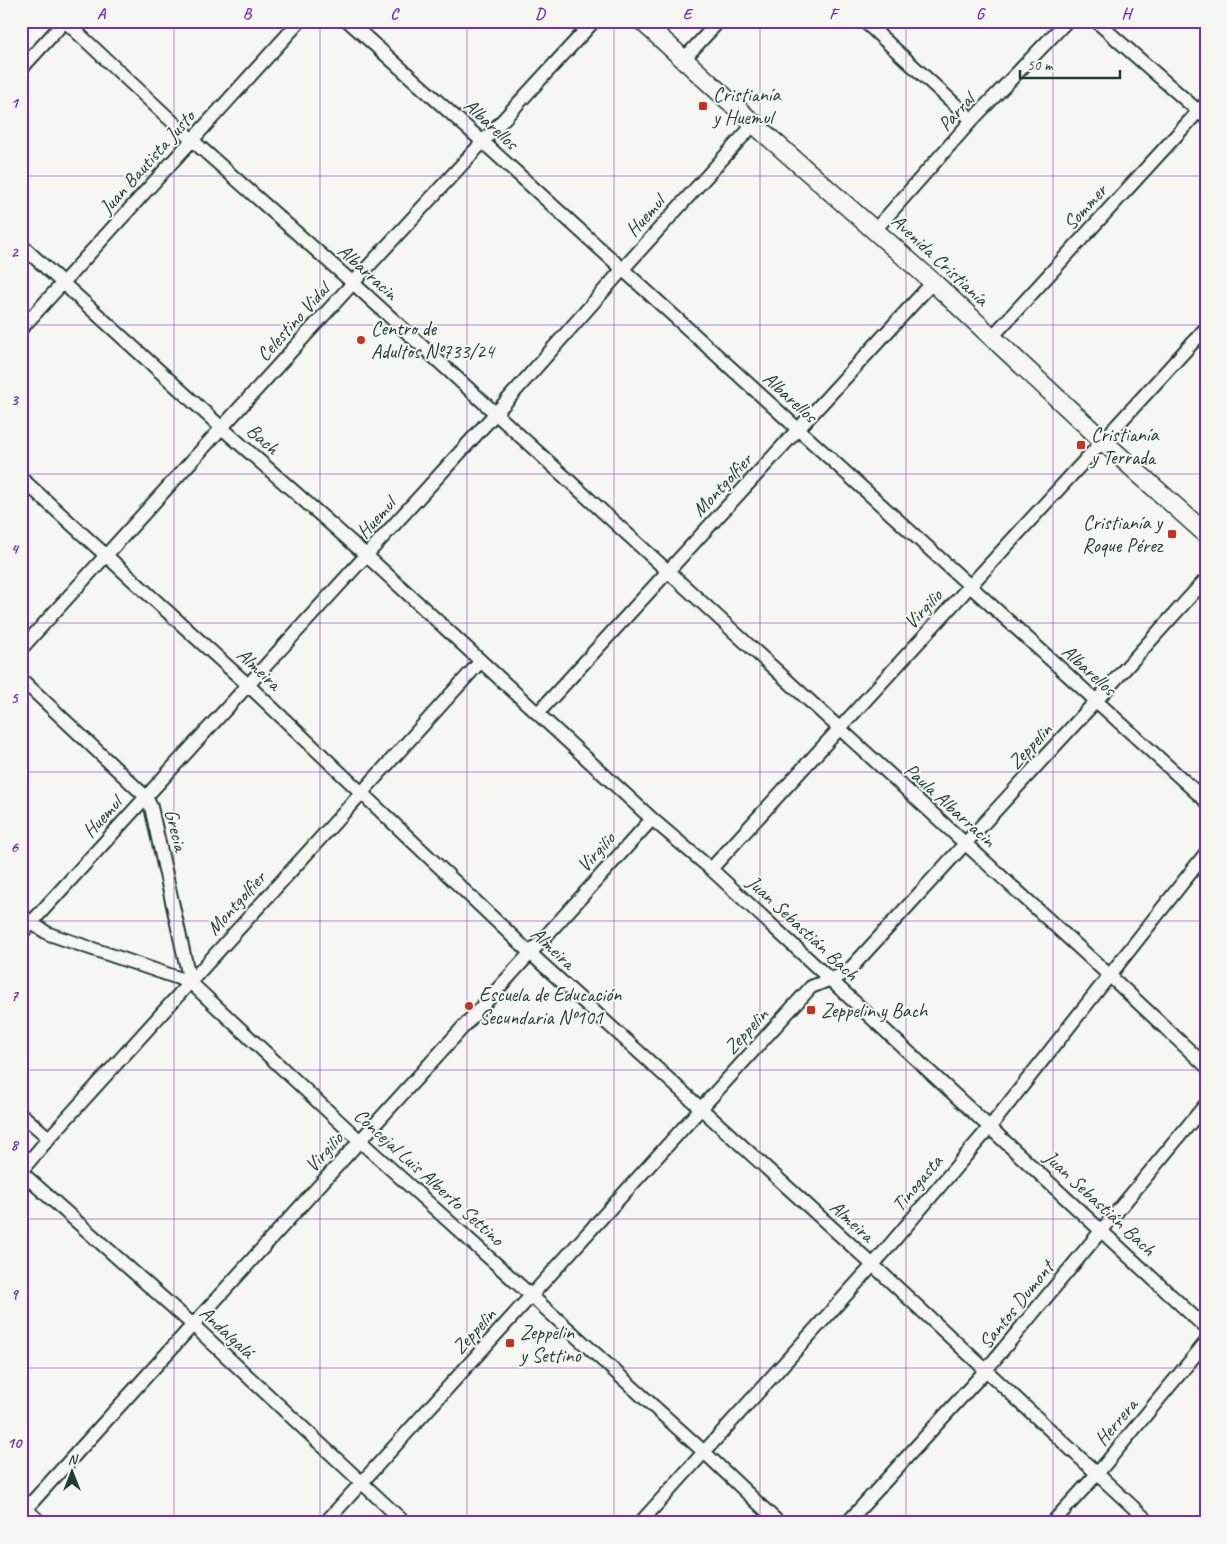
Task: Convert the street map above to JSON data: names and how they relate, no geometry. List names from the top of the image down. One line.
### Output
{"streets":{"main road":["Avenida Cristianía"],"street":["Parral","Albarellos","Juan Bautista Justo","Sommer","Huemul","Albarracin","Celestino Vidal","Bach","Montgolfier","Virgilio","Almeira","Zeppelin","Paula Albarracin","Grecia","Juan Sebastián Bach","Concejal Luis Alberto Settino","Tinogasta","Santos Dumont","Andalgalá","Herrera"]},"crossings":[["Parral","Avenida Cristianía"],["Albarellos","Huemul"],["Albarellos","Celestino Vidal"],["Albarellos","Montgolfier"],["Albarellos","Virgilio"],["Albarellos","Zeppelin"],["Juan Bautista Justo","Albarracin"],["Juan Bautista Justo","Bach"],["Sommer","Avenida Cristianía"],["Huemul","Avenida Cristianía"],["Huemul","Albarracin"],["Huemul","Bach"],["Huemul","Almeira"],["Huemul","Grecia"],["Huemul","Concejal Luis Alberto Settino"],["Avenida Cristianía","Montgolfier"],["Avenida Cristianía","Virgilio"],["Albarracin","Celestino Vidal"],["Albarracin","Montgolfier"],["Albarracin","Paula Albarracin"],["Celestino Vidal","Bach"],["Celestino Vidal","Almeira"],["Bach","Montgolfier"],["Bach","Juan Sebastián Bach"],["Montgolfier","Almeira"],["Montgolfier","Paula Albarracin"],["Montgolfier","Grecia"],["Montgolfier","Juan Sebastián Bach"],["Montgolfier","Concejal Luis Alberto Settino"],["Montgolfier","Andalgalá"],["Virgilio","Almeira"],["Virgilio","Paula Albarracin"],["Virgilio","Juan Sebastián Bach"],["Virgilio","Concejal Luis Alberto Settino"],["Virgilio","Andalgalá"],["Almeira","Zeppelin"],["Almeira","Tinogasta"],["Almeira","Santos Dumont"],["Almeira","Herrera"],["Zeppelin","Paula Albarracin"],["Zeppelin","Juan Sebastián Bach"],["Zeppelin","Concejal Luis Alberto Settino"],["Zeppelin","Andalgalá"],["Paula Albarracin","Tinogasta"],["Grecia","Concejal Luis Alberto Settino"],["Juan Sebastián Bach","Tinogasta"],["Juan Sebastián Bach","Santos Dumont"],["Concejal Luis Alberto Settino","Tinogasta"]],"places":{"transit":["Cristianía y Huemul","Cristianía y Terrada","Cristianía y Roque Pérez","Zeppelin y Bach","Zeppelin y Settino"],"other":["Centro de Adultos Nº733/24","Escuela de Educación Secundaria Nº101"]},"scale_bar":"50 m","north":"top","grid":{"columns":["A","B","C","D","E","F","G","H"],"rows":["1","2","3","4","5","6","7","8","9","10"]}}
